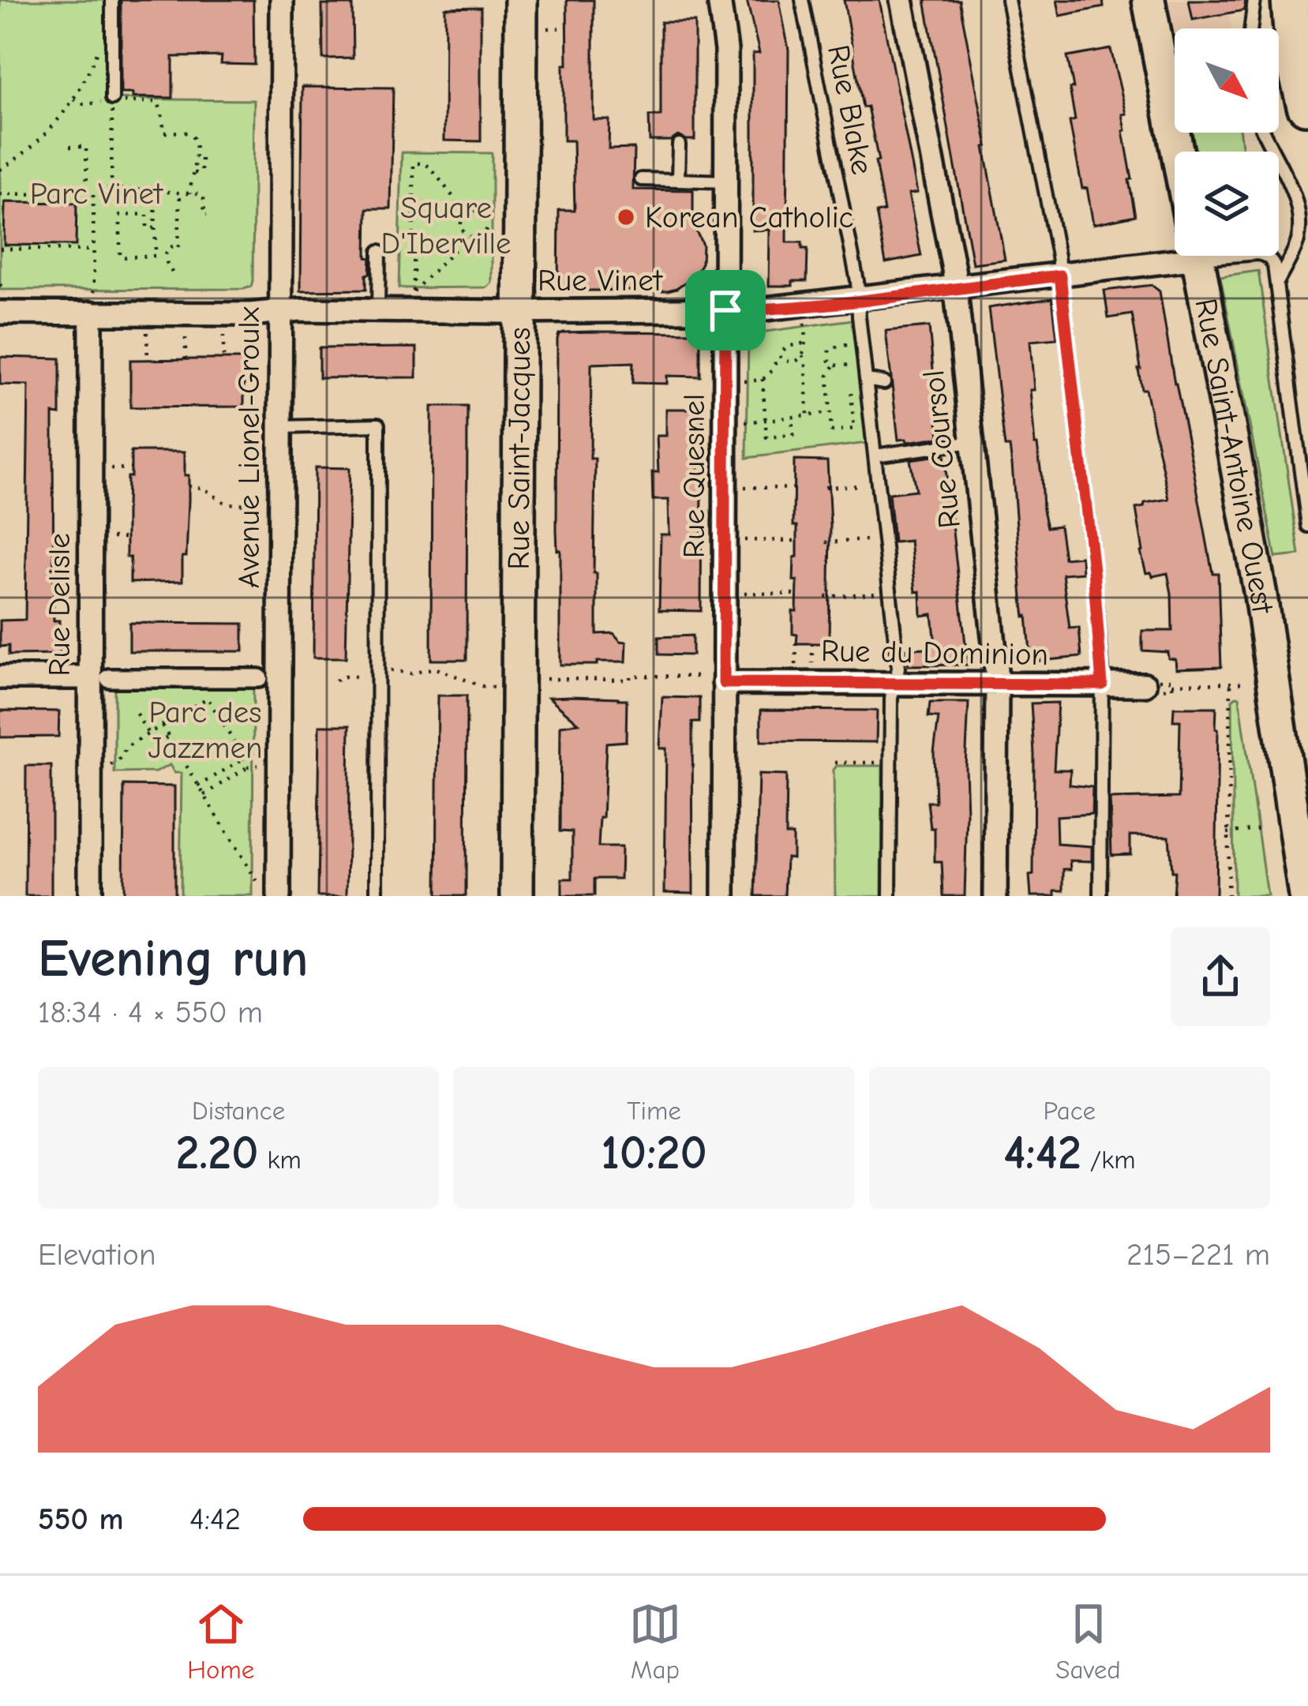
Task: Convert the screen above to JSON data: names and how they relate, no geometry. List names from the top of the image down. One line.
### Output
{"streets":{"main road":["Rue Saint-Jacques","Rue Saint-Antoine Ouest"],"street":["Rue Vinet","Avenue Lionel-Groulx","Rue Coursol","Rue Quesnel","Rue Delisle","Rue du Dominion"],"lane":["Rue Blake"]},"crossings":[["Rue Blake","Rue Vinet"],["Rue Blake","Rue du Dominion"],["Rue Vinet","Avenue Lionel-Groulx"],["Rue Vinet","Rue Saint-Jacques"],["Rue Vinet","Rue Coursol"],["Rue Vinet","Rue Quesnel"],["Rue Vinet","Rue Delisle"],["Rue Coursol","Rue du Dominion"],["Rue Quesnel","Rue du Dominion"]],"parks":["Parc Vinet","Square D'Iberville","Parc des Jazzmen"],"places":["Korean Catholic"],"north":"bottom right","page":{"heading":["Evening run","18:34 · 4 × 550 m"],"stats":[["Distance","2.20 km"],["Time","10:20"],["Pace","4:42 /km"]],"chart":["Elevation","215–221 m"],"list":[{"name":"550 m","note":"4:42"}],"tabs":["Home","Map","Saved"]}}
